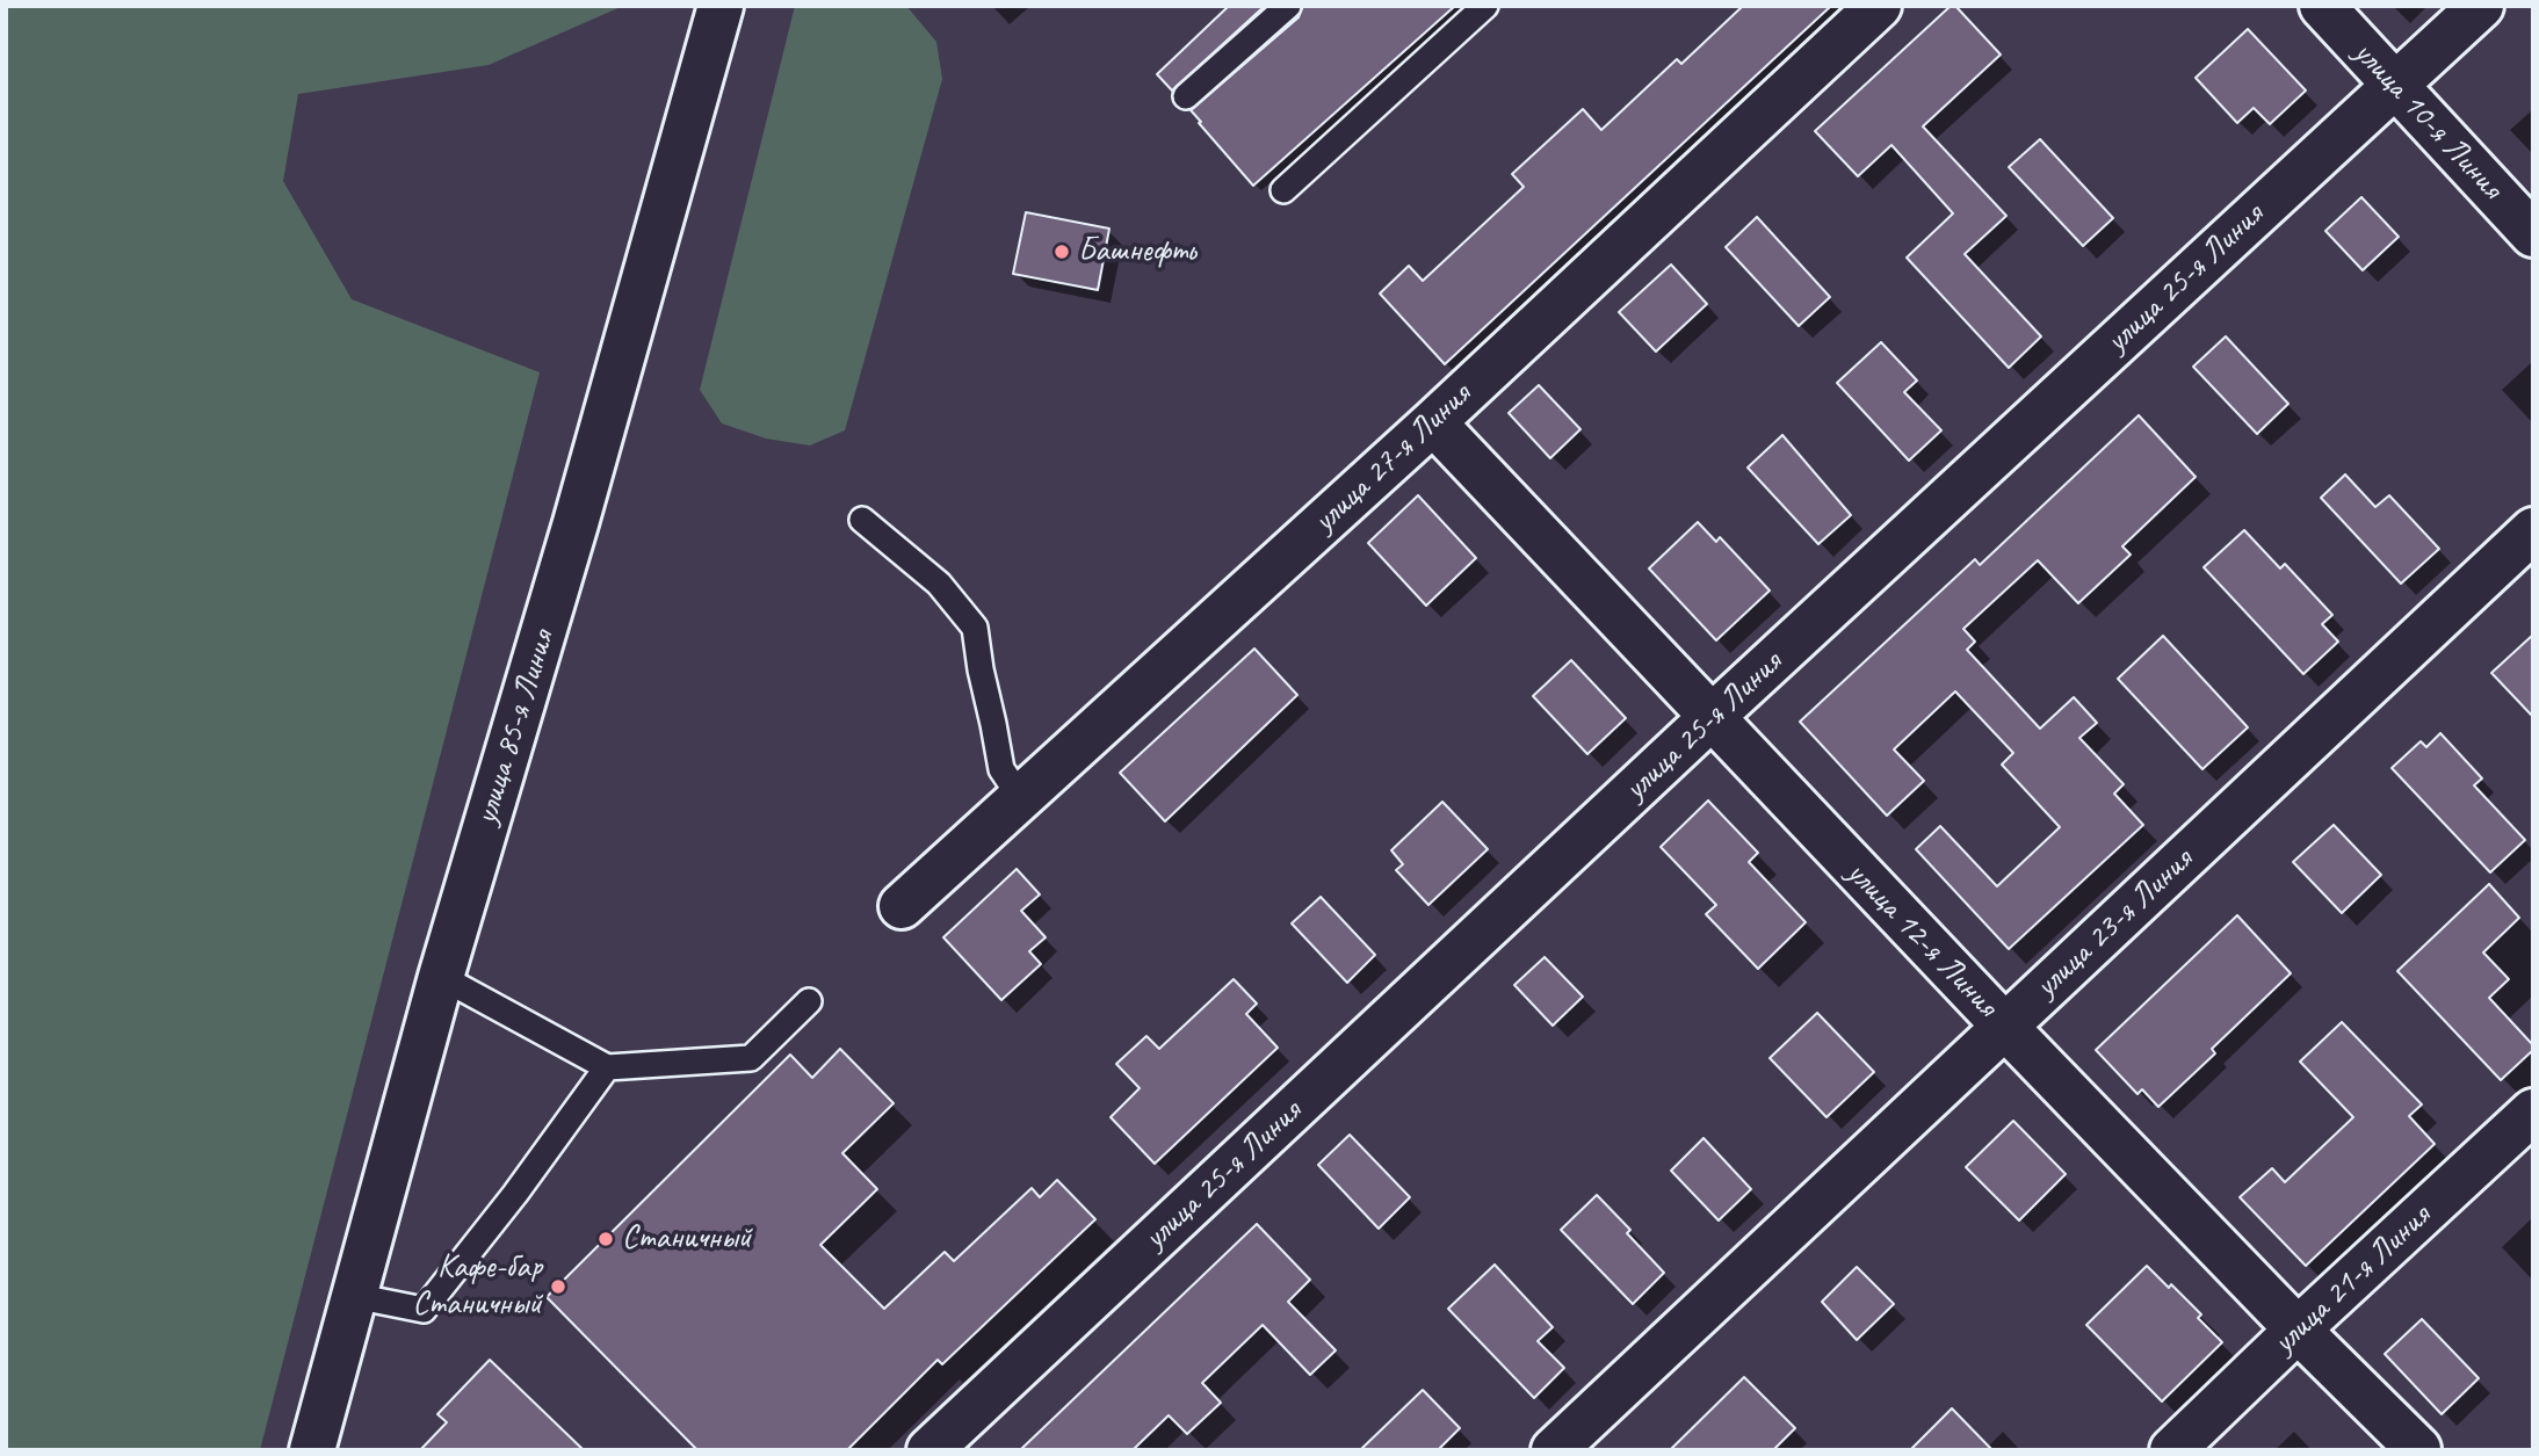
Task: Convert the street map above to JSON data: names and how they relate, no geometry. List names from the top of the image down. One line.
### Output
{"streets":{"street":["улица 10-я Линия","улица 25-я Линия","улица 27-я Линия","улица 85-я Линия","улица 23-я Линия","улица 12-я Линия","улица 21-я Линия"]},"crossings":[["улица 10-я Линия","улица 25-я Линия"],["улица 25-я Линия","улица 12-я Линия"],["улица 27-я Линия","улица 12-я Линия"],["улица 23-я Линия","улица 12-я Линия"],["улица 12-я Линия","улица 21-я Линия"]],"places":["Башнефть","Станичный","Кафе-бар Станичный"]}
